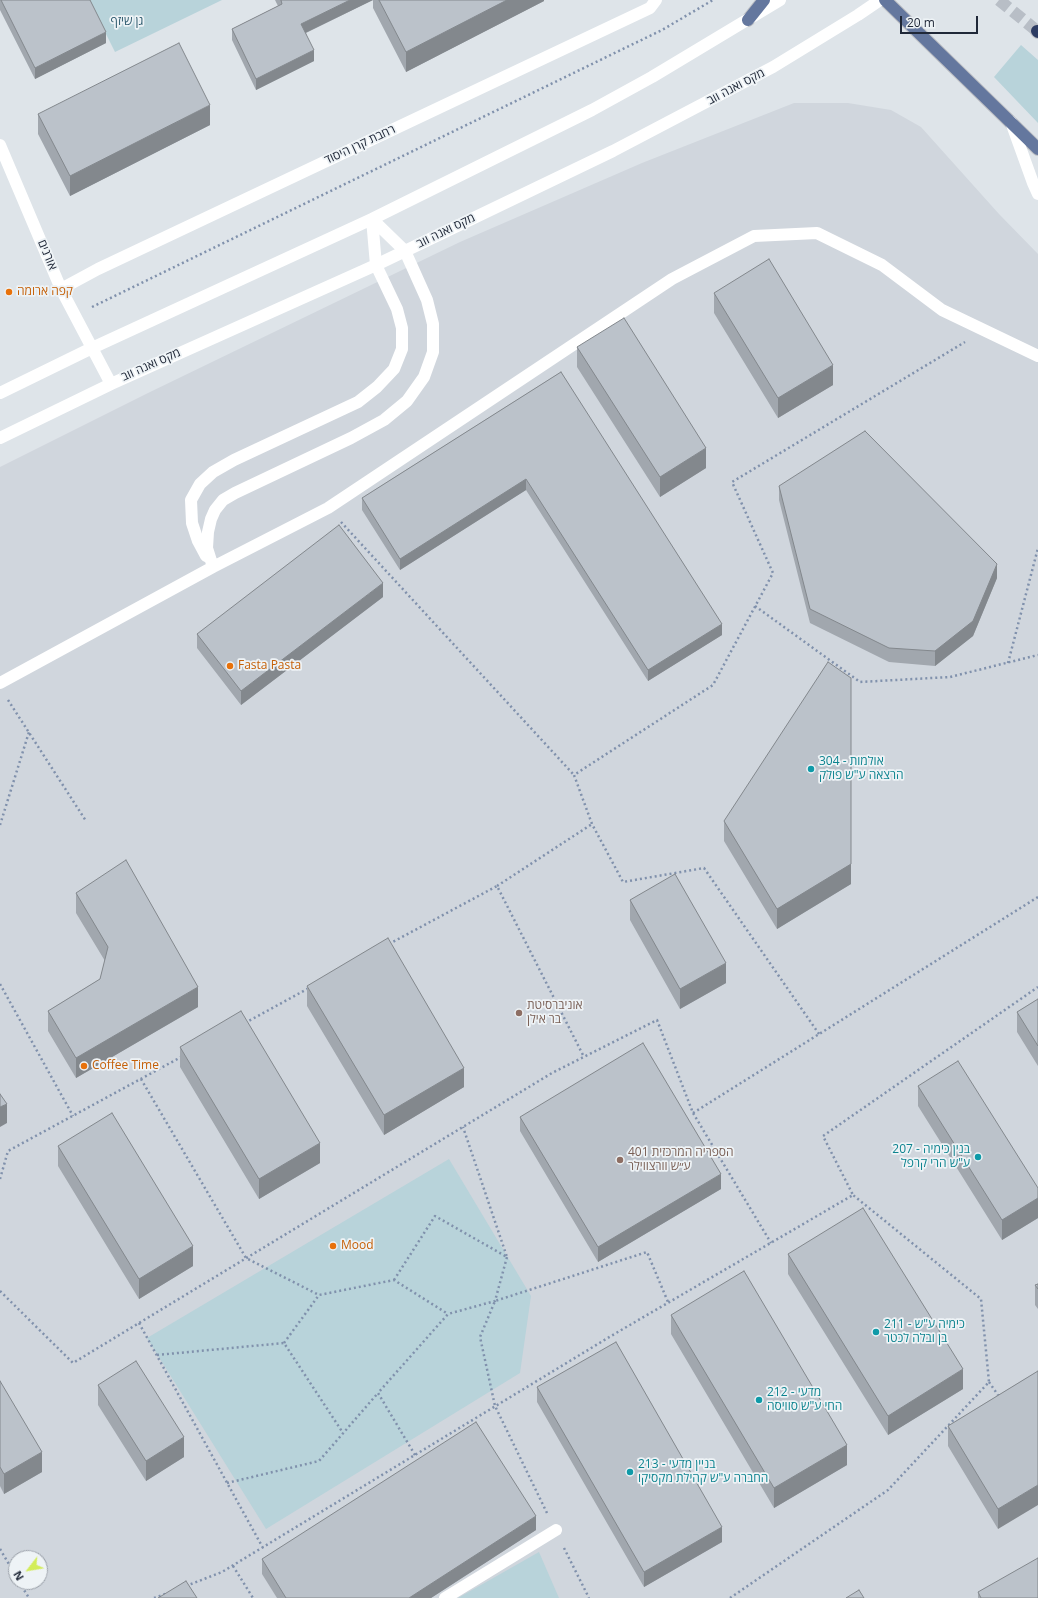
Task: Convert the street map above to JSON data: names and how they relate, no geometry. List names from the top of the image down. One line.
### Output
{"streets":{"street":["מקס ואנה ווב","רחבת קרן היסוד","אורנים"]},"crossings":[["מקס ואנה ווב","אורנים"],["רחבת קרן היסוד","אורנים"]],"parks":["גן שיזף"],"places":["קפה ארומה","Fasta Pasta","304 - אולמות הרצאה ע\"ש פולק","אוניברסיטת בר אילן","Coffee Time","207 - בנין כימיה ע\"ש הרי קרפל","401 הספריה המרכזית ע״ש וורצווילר","Mood","211 - כימיה ע\"ש בן ובלה לכטר","212 - מדעי החי ע\"ש סוויסה","213 - בניין מדעי החברה ע\"ש קהילת מקסיקו"],"scale_bar":"20 m","north":"bottom left"}
